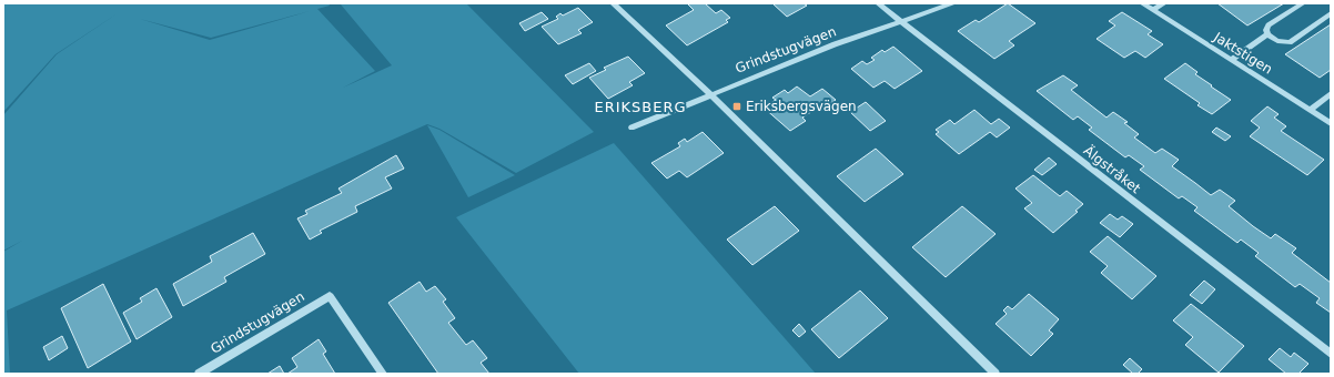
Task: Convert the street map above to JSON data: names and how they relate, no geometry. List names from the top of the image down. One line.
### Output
{"streets":{"street":["Grindstugvägen","Jaktstigen","Älgstråket"]},"crossings":[["Grindstugvägen","Älgstråket"]],"districts":["ERIKSBERG"],"places":{"transit":["Eriksbergsvägen"]}}
